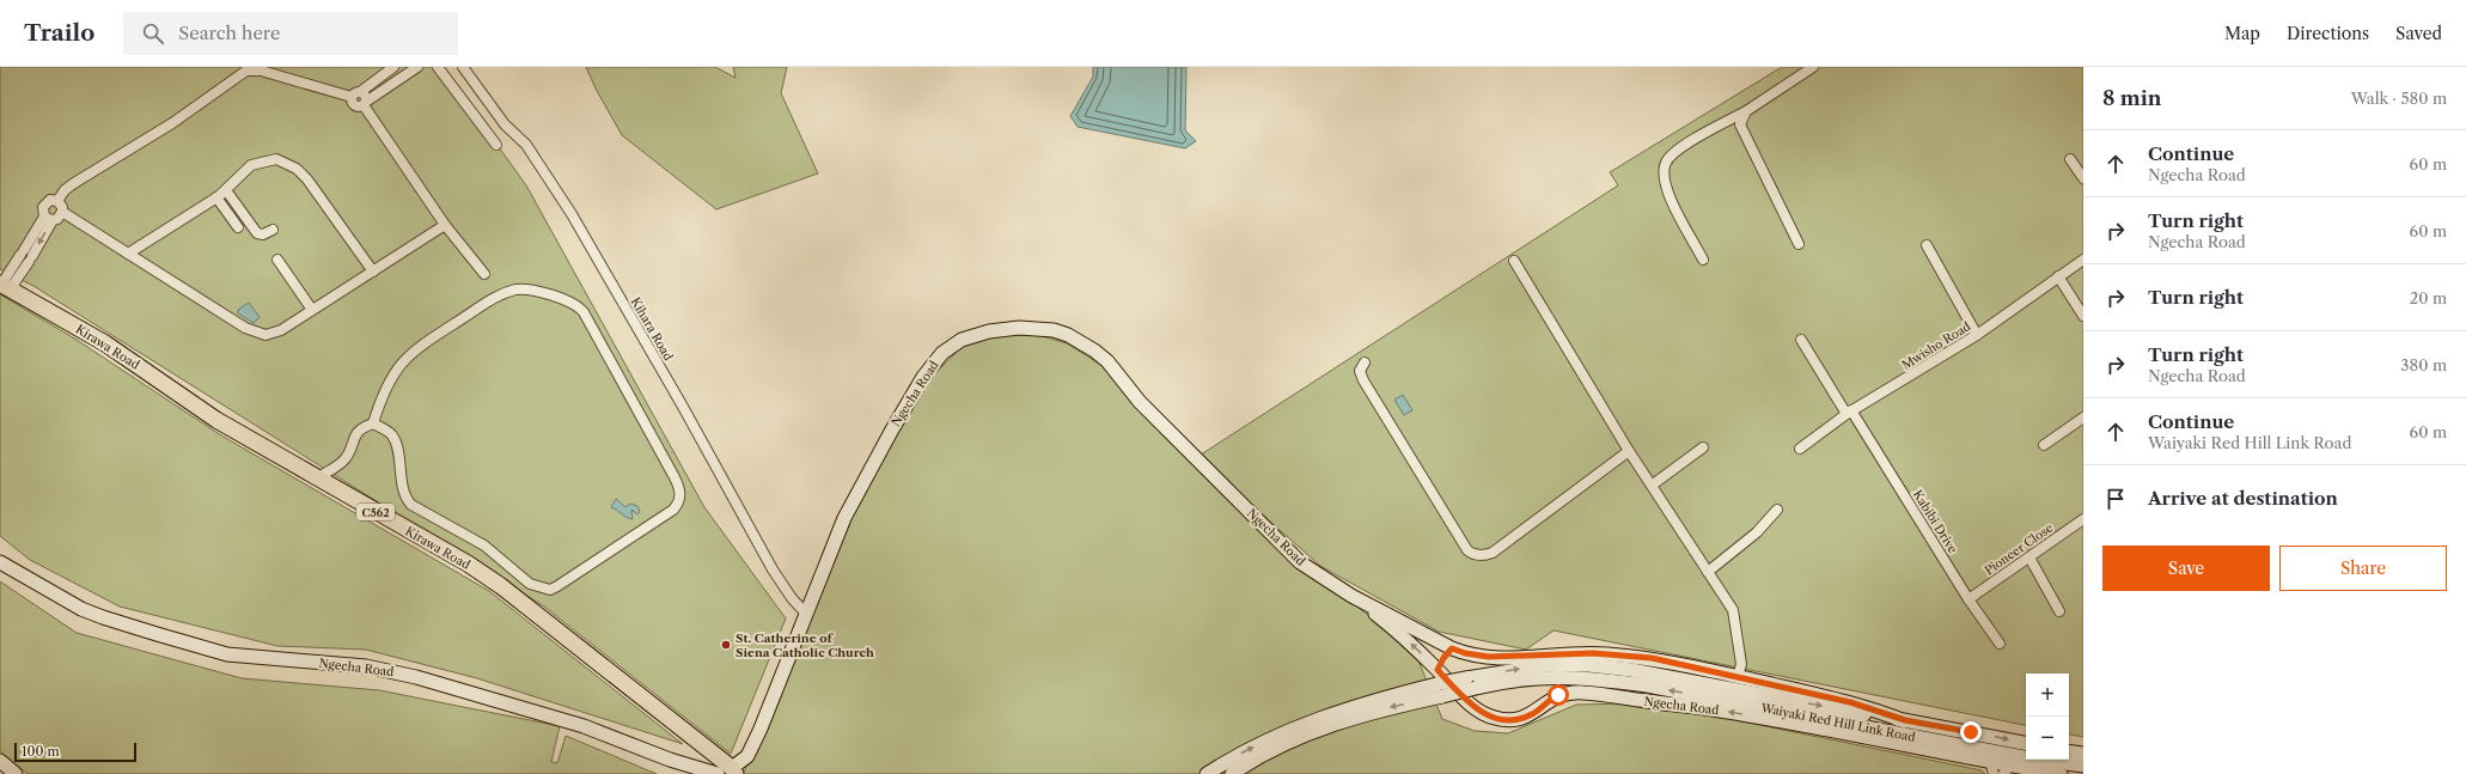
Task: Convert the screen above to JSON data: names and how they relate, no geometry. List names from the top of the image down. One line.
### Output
{"streets":{"main road":["Kirawa Road","Ngecha Road","C562","Waiyaki Red Hill Link Road"],"street":["Kihara Road","Mwisho Road","Kabibi Drive","Pioneer Close"]},"crossings":[["Kihara Road","Ngecha Road"],["Mwisho Road","Kabibi Drive"],["Kirawa Road","Ngecha Road"],["Ngecha Road","Waiyaki Red Hill Link Road"],["Kabibi Drive","Pioneer Close"]],"places":["St. Catherine of Siena Catholic Church"],"scale_bar":"100 m","page":{"header":"Trailo","search":"Search here","nav":["Map","Directions","Saved"],"heading":["8 min","Walk · 580 m"],"list":[["Continue","Ngecha Road","60 m"],["Turn right","Ngecha Road","60 m"],["Turn right","20 m"],["Turn right","Ngecha Road","380 m"],["Continue","Waiyaki Red Hill Link Road","60 m"],"Arrive at destination"],"buttons":["Save","Share"],"map_buttons":["+","−"],"scale":"100 m"}}
